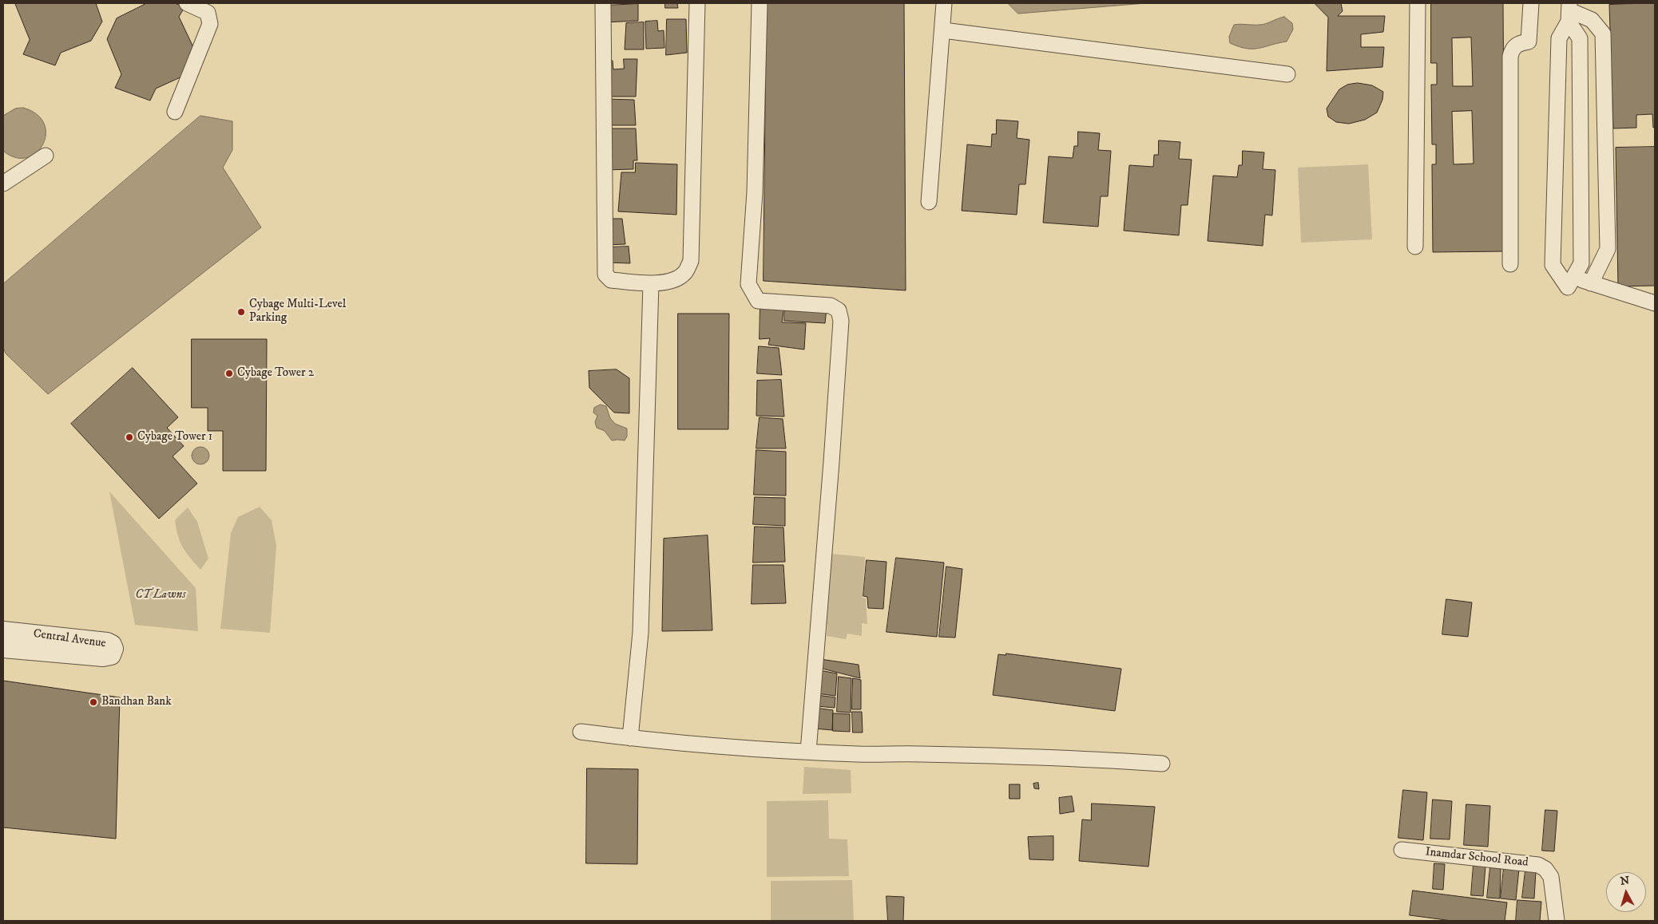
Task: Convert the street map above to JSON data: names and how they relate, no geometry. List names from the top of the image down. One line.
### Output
{"streets":{"street":["Central Avenue","Inamdar School Road"]},"parks":["CT Lawns"],"places":["Cybage Multi-Level Parking","Cybage Tower 2","Cybage Tower 1","Bandhan Bank"],"north":"top"}
